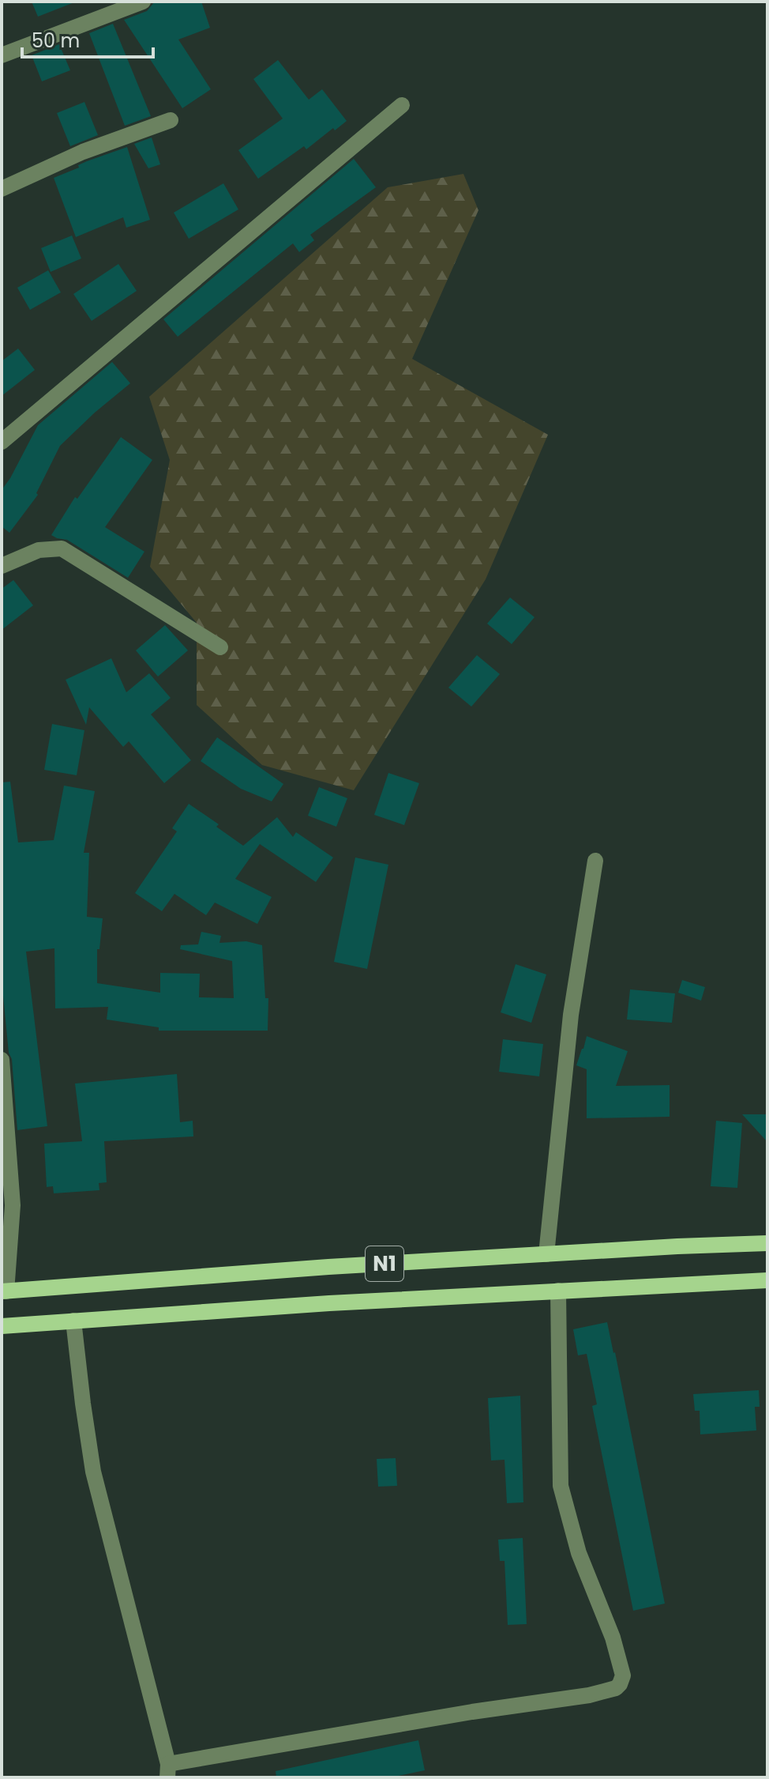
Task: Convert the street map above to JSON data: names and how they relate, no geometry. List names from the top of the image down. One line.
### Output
{"streets":{"main road":["N1"]},"scale_bar":"50 m"}
